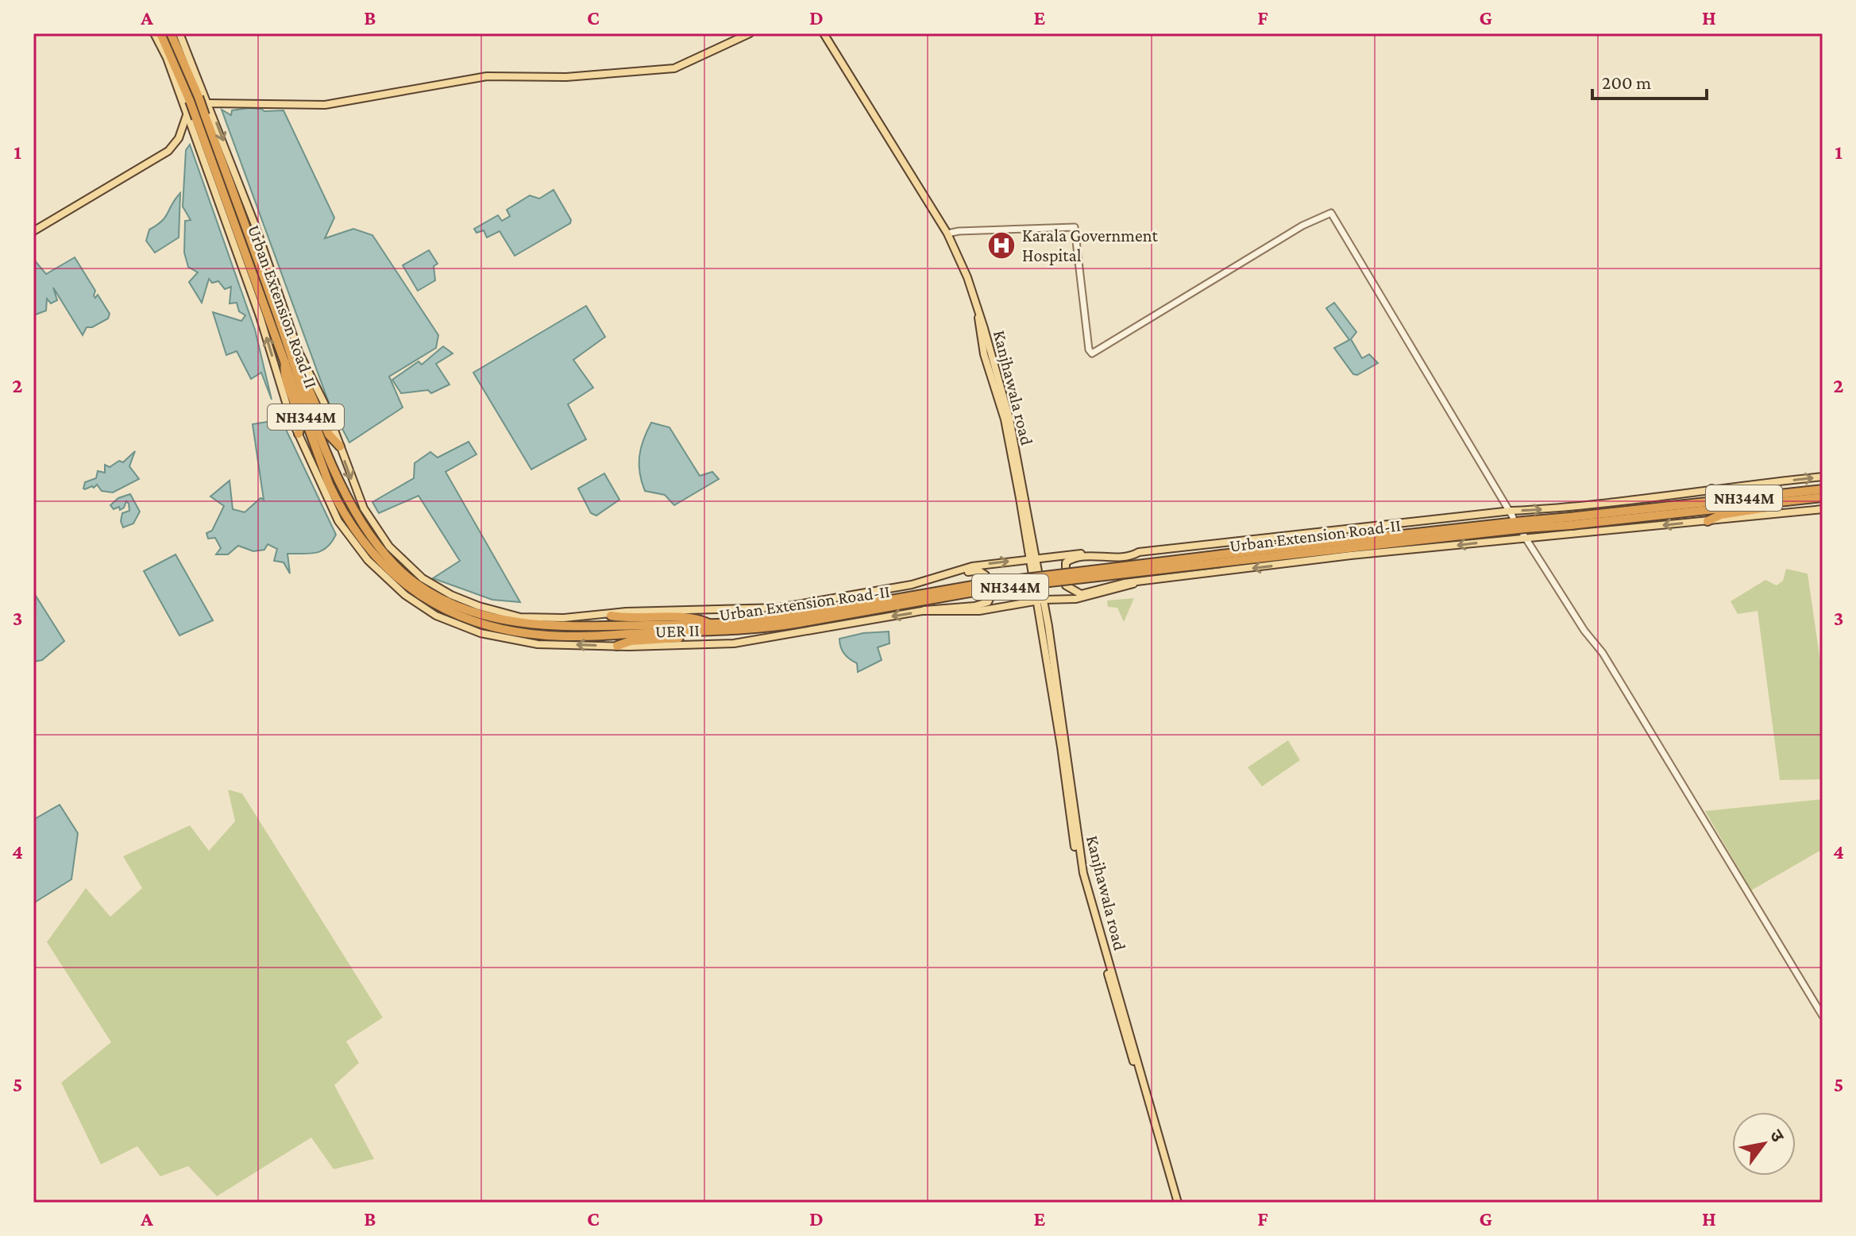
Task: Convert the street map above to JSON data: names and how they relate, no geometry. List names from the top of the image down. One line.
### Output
{"streets":{"highway":["Urban Extension Road-II","NH344M"],"main road":["Kanjhawala road","UER II"]},"crossings":[["Urban Extension Road-II","UER II"],["Kanjhawala road","UER II"]],"places":{"hospital":["Karala Government Hospital"]},"scale_bar":"200 m","north":"top right","grid":{"columns":["A","B","C","D","E","F","G","H"],"rows":["1","2","3","4","5"]}}
